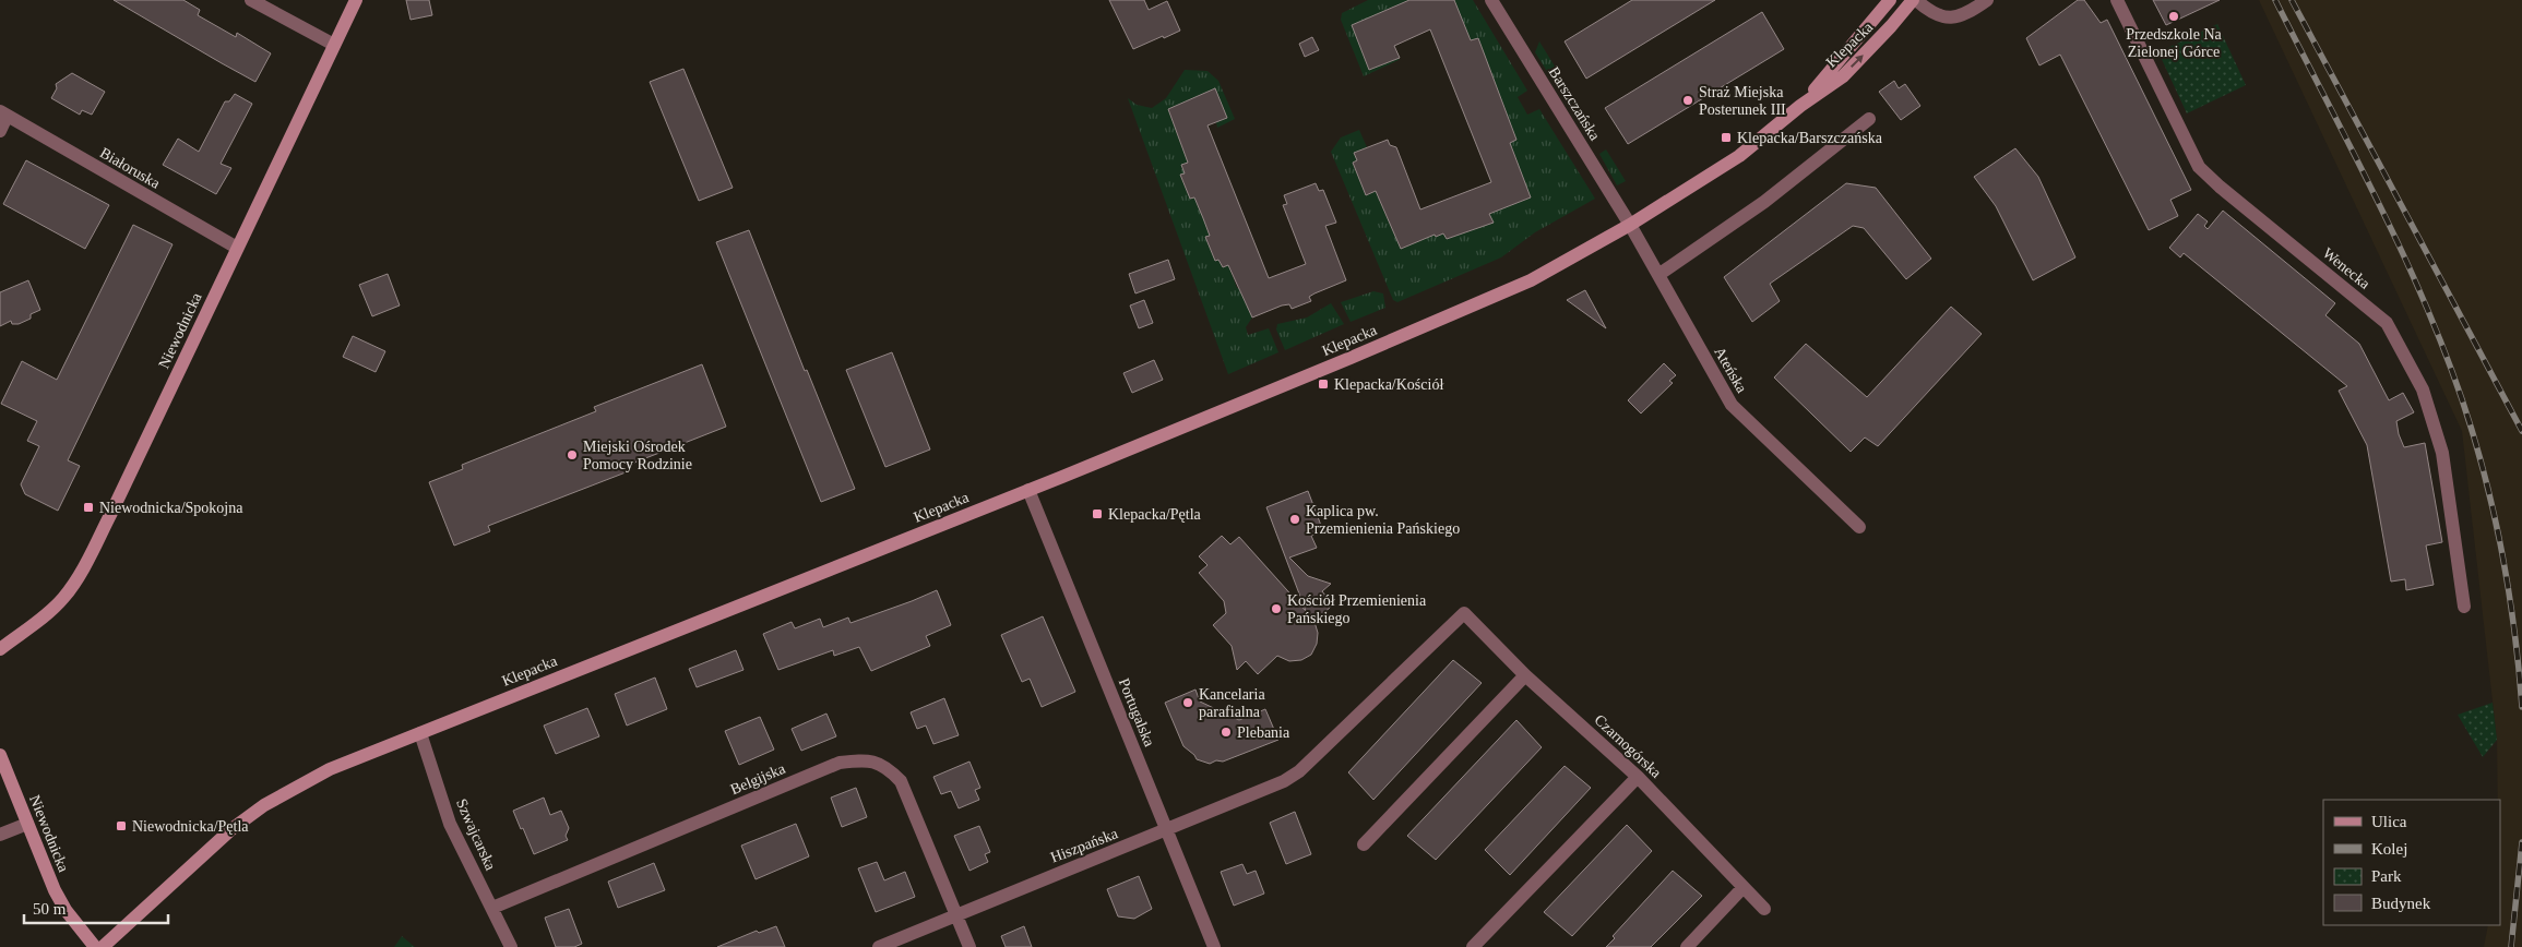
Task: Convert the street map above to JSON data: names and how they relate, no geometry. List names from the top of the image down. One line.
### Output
{"streets":{"street":["Klepacka","Barszczańska","Białoruska","Wenecka","Niewodnicka","Ateńska","Portugalska","Czarnogórska","Belgijska","Szwajcarska","Hiszpańska"]},"crossings":[["Klepacka","Barszczańska"],["Klepacka","Ateńska"],["Klepacka","Portugalska"],["Klepacka","Szwajcarska"],["Barszczańska","Ateńska"],["Białoruska","Niewodnicka"],["Portugalska","Hiszpańska"],["Czarnogórska","Hiszpańska"],["Belgijska","Szwajcarska"],["Belgijska","Hiszpańska"]],"places":{"other":["Przedszkole Na Zielonej Górce","Straż Miejska Posterunek III","Miejski Ośrodek Pomocy Rodzinie","Kaplica pw. Przemienienia Pańskiego","Kościół Przemienienia Pańskiego","Kancelaria parafialna","Plebania"],"transit":["Klepacka/Barszczańska","Klepacka/Kościół","Niewodnicka/Spokojna","Klepacka/Pętla","Niewodnicka/Pętla"]},"legend":["Ulica","Kolej","Park","Budynek"],"scale_bar":"50 m"}
